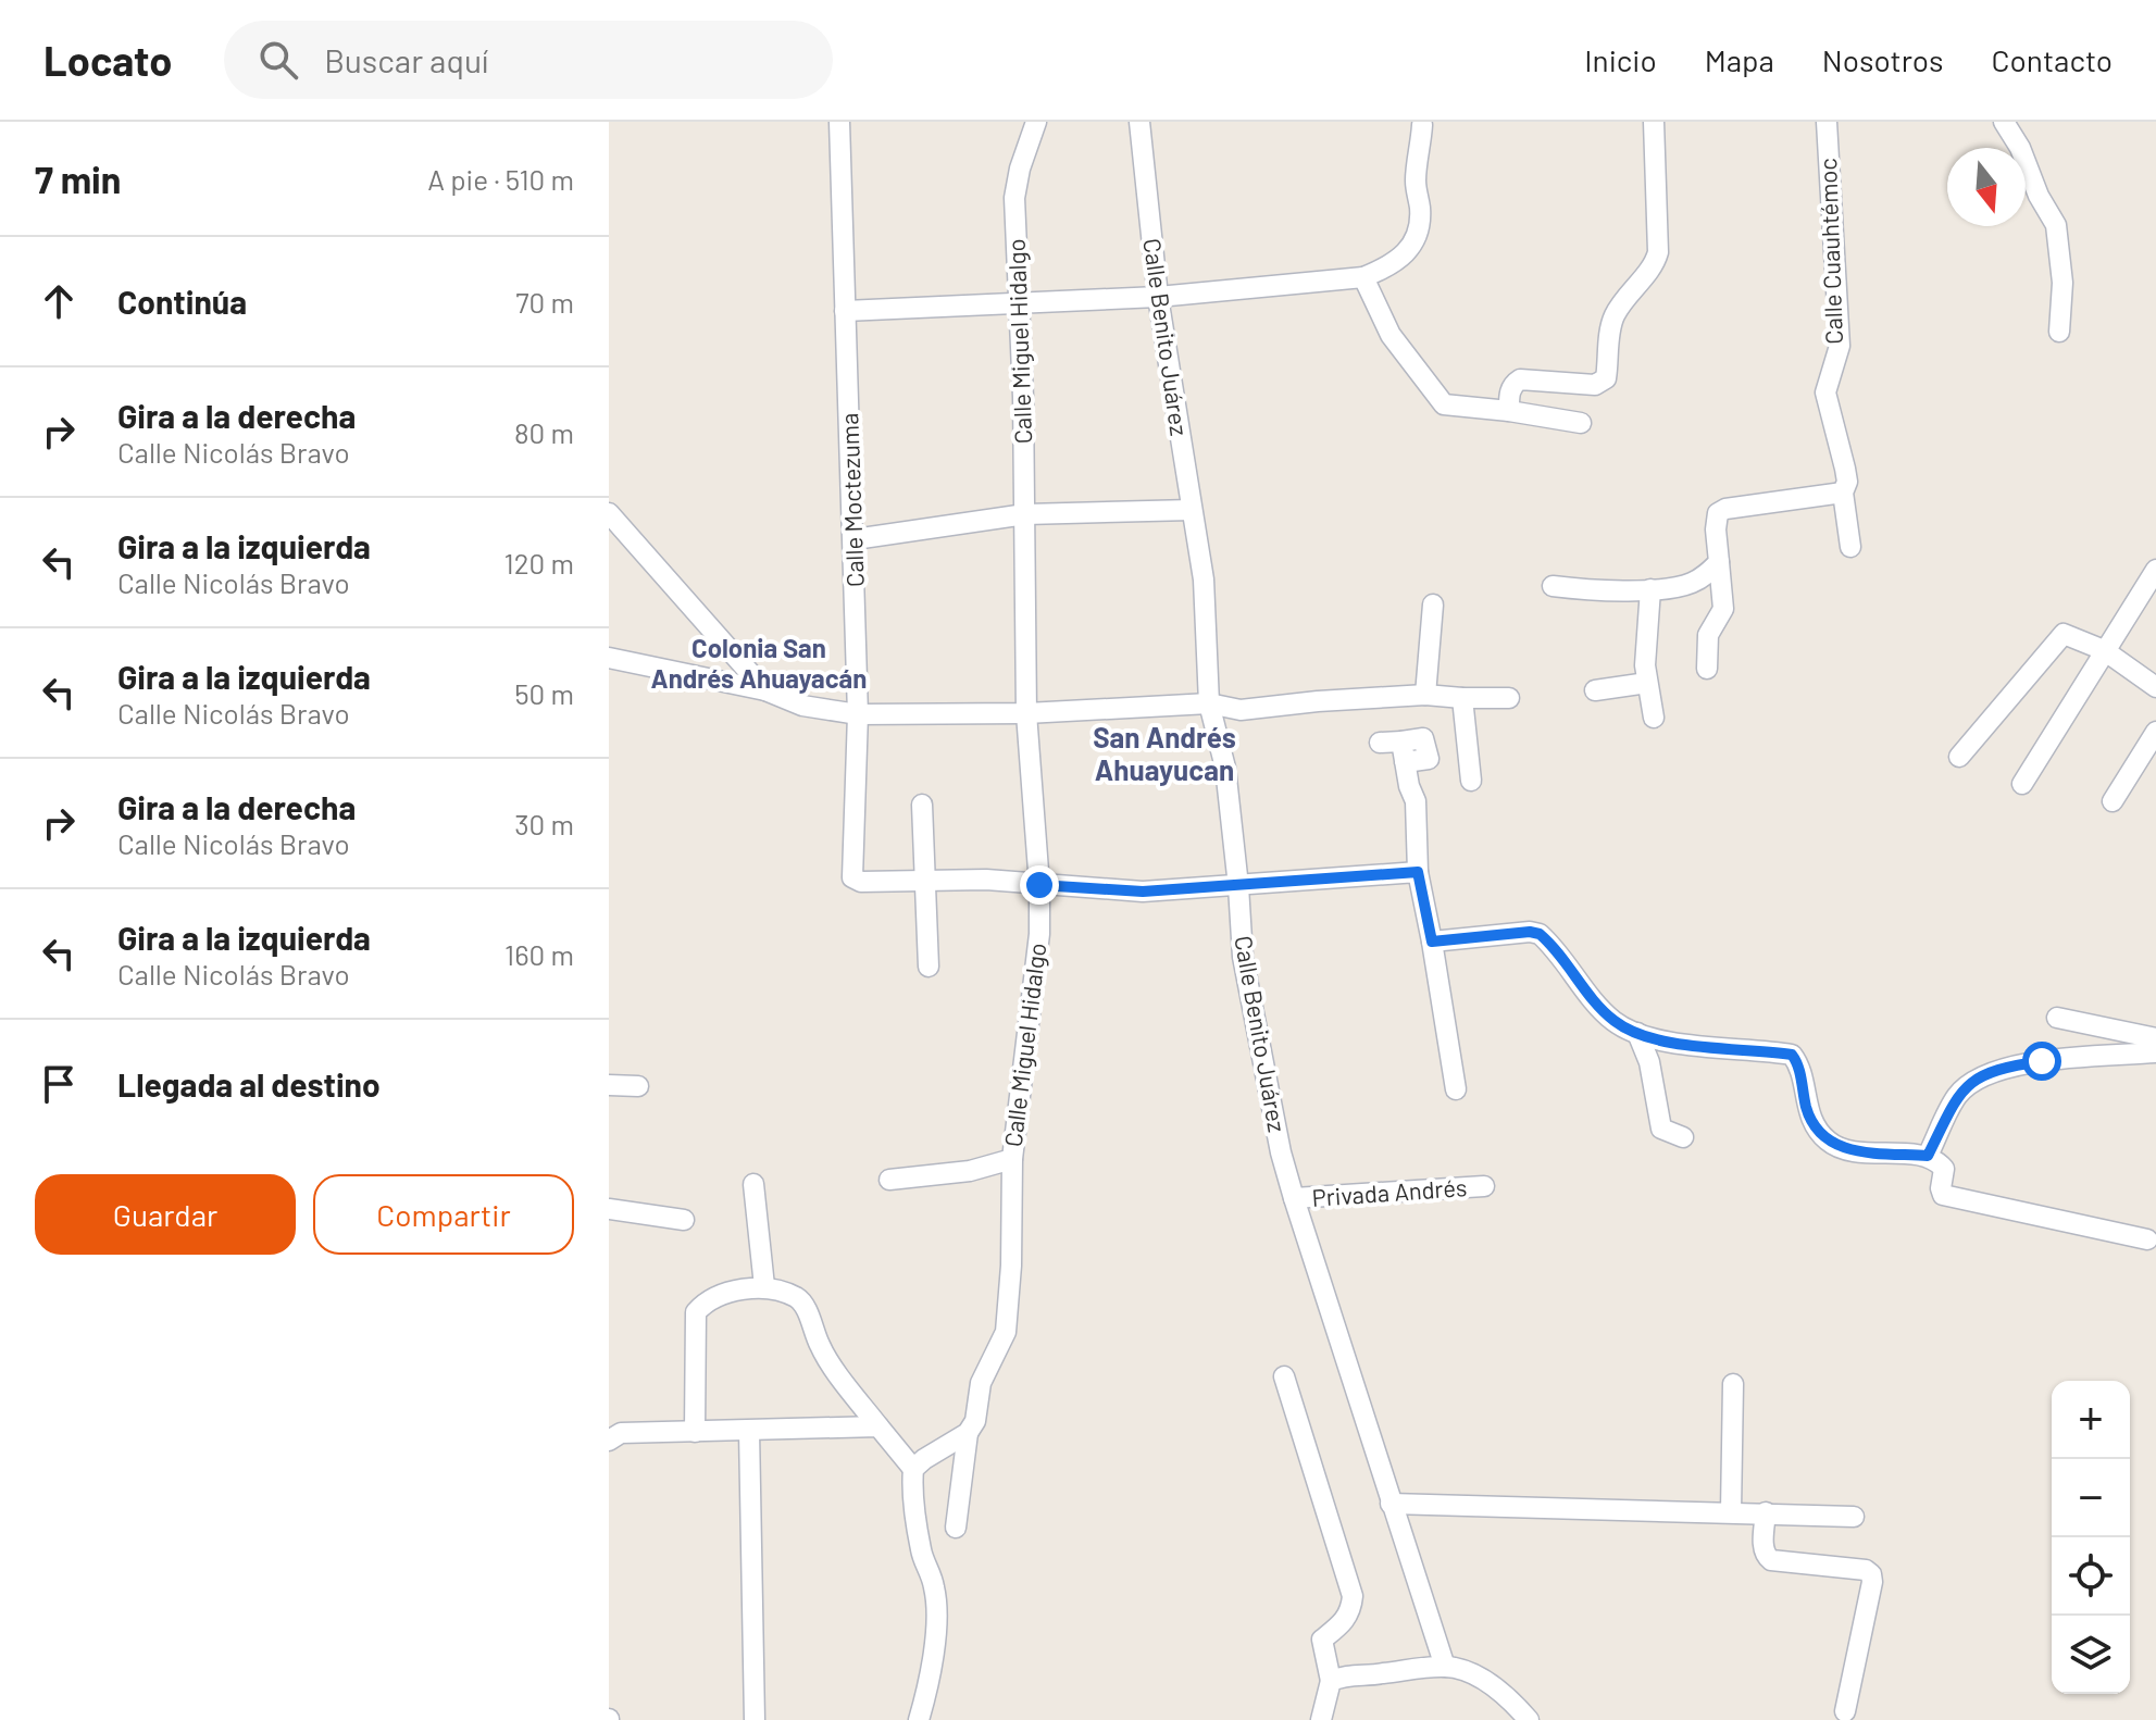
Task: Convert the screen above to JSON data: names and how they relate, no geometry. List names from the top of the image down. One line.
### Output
{"streets":{"street":["Calle Cuauhtémoc","Calle Benito Juárez","Calle Miguel Hidalgo","Calle Moctezuma","Privada Andrés"]},"crossings":[["Calle Benito Juárez","Privada Andrés"]],"districts":["Colonia San Andrés Ahuayacán","San Andrés Ahuayucan"],"north":"bottom","page":{"header":"Locato","search":"Buscar aquí","nav":["Inicio","Mapa","Nosotros","Contacto"],"heading":["7 min","A pie · 510 m"],"list":[["Continúa","70 m"],["Gira a la derecha","Calle Nicolás Bravo","80 m"],["Gira a la izquierda","Calle Nicolás Bravo","120 m"],["Gira a la izquierda","Calle Nicolás Bravo","50 m"],["Gira a la derecha","Calle Nicolás Bravo","30 m"],["Gira a la izquierda","Calle Nicolás Bravo","160 m"],"Llegada al destino"],"buttons":["Guardar","Compartir"],"map_buttons":["+","−"]}}
